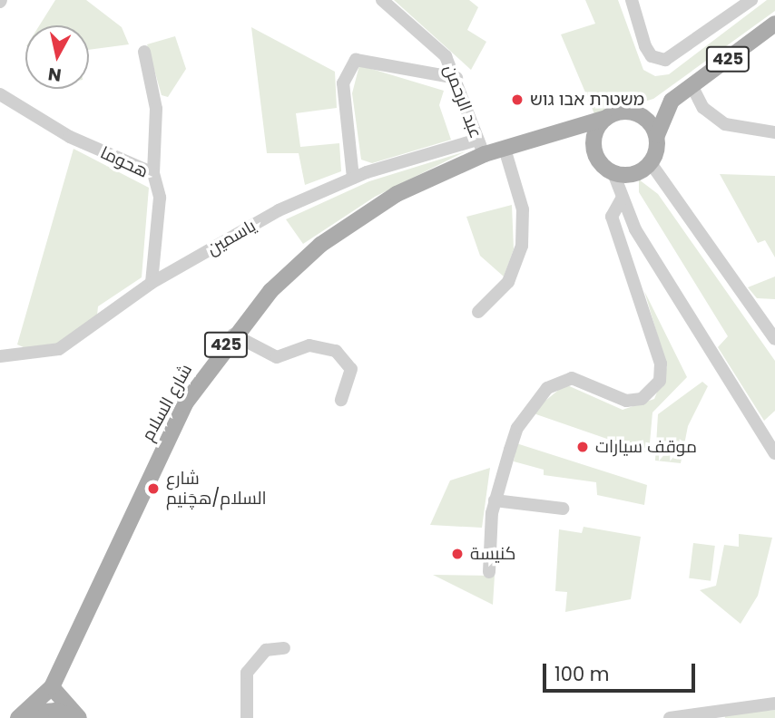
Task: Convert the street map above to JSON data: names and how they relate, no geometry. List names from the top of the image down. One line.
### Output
{"streets":{"main road":["425","شارع السلام"],"street":["عبد الرحمن","هحوما","ياسمين"]},"crossings":[["425","شارع السلام"],["عبد الرحمن","ياسمين"],["عبد الرحمن","شارع السلام"],["هحوما","ياسمين"]],"places":["משטרת אבו גוש","موقف سيارات","شارع السلام/هچَنيم","كنيسة"],"scale_bar":"100 m","north":"bottom"}
